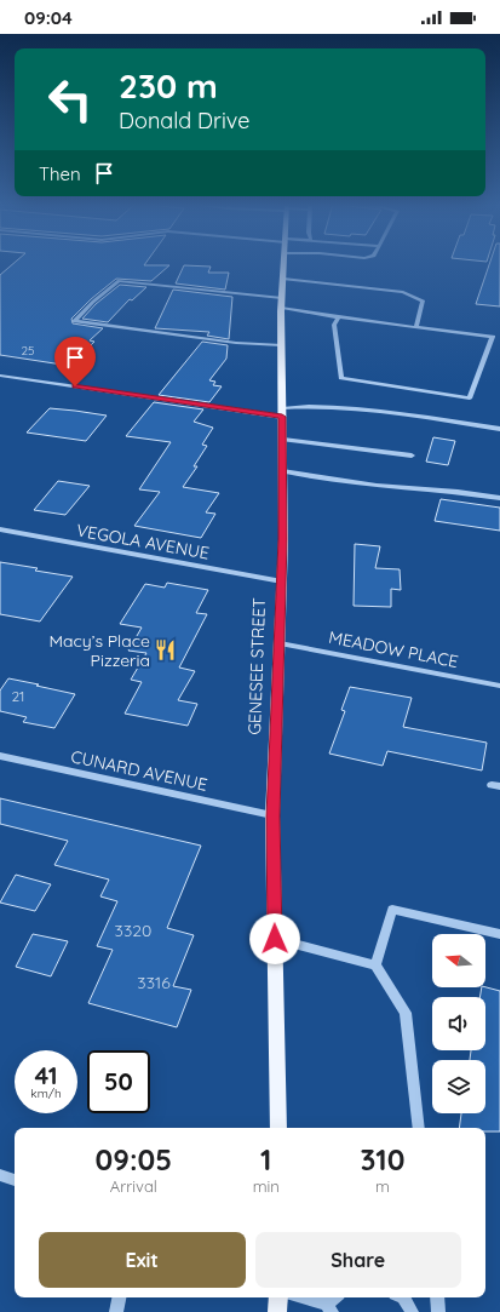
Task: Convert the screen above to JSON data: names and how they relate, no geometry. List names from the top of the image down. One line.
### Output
{"streets":{"main road":["GENESEE STREET"],"street":["VEGOLA AVENUE","MEADOW PLACE","CUNARD AVENUE"]},"crossings":[["VEGOLA AVENUE","GENESEE STREET"],["MEADOW PLACE","GENESEE STREET"],["GENESEE STREET","CUNARD AVENUE"]],"places":{"restaurant":["Macy’s Place Pizzeria"]},"house_numbers":["25","21","3320","3316"],"north":"left","page":{"status":"09:04","turn":["230 m","Donald Drive"],"then":"Then","speed":"41 km/h","limit":"50","eta":["09:05","Arrival","1","min","310","m"],"buttons":["Exit","Share"]}}
